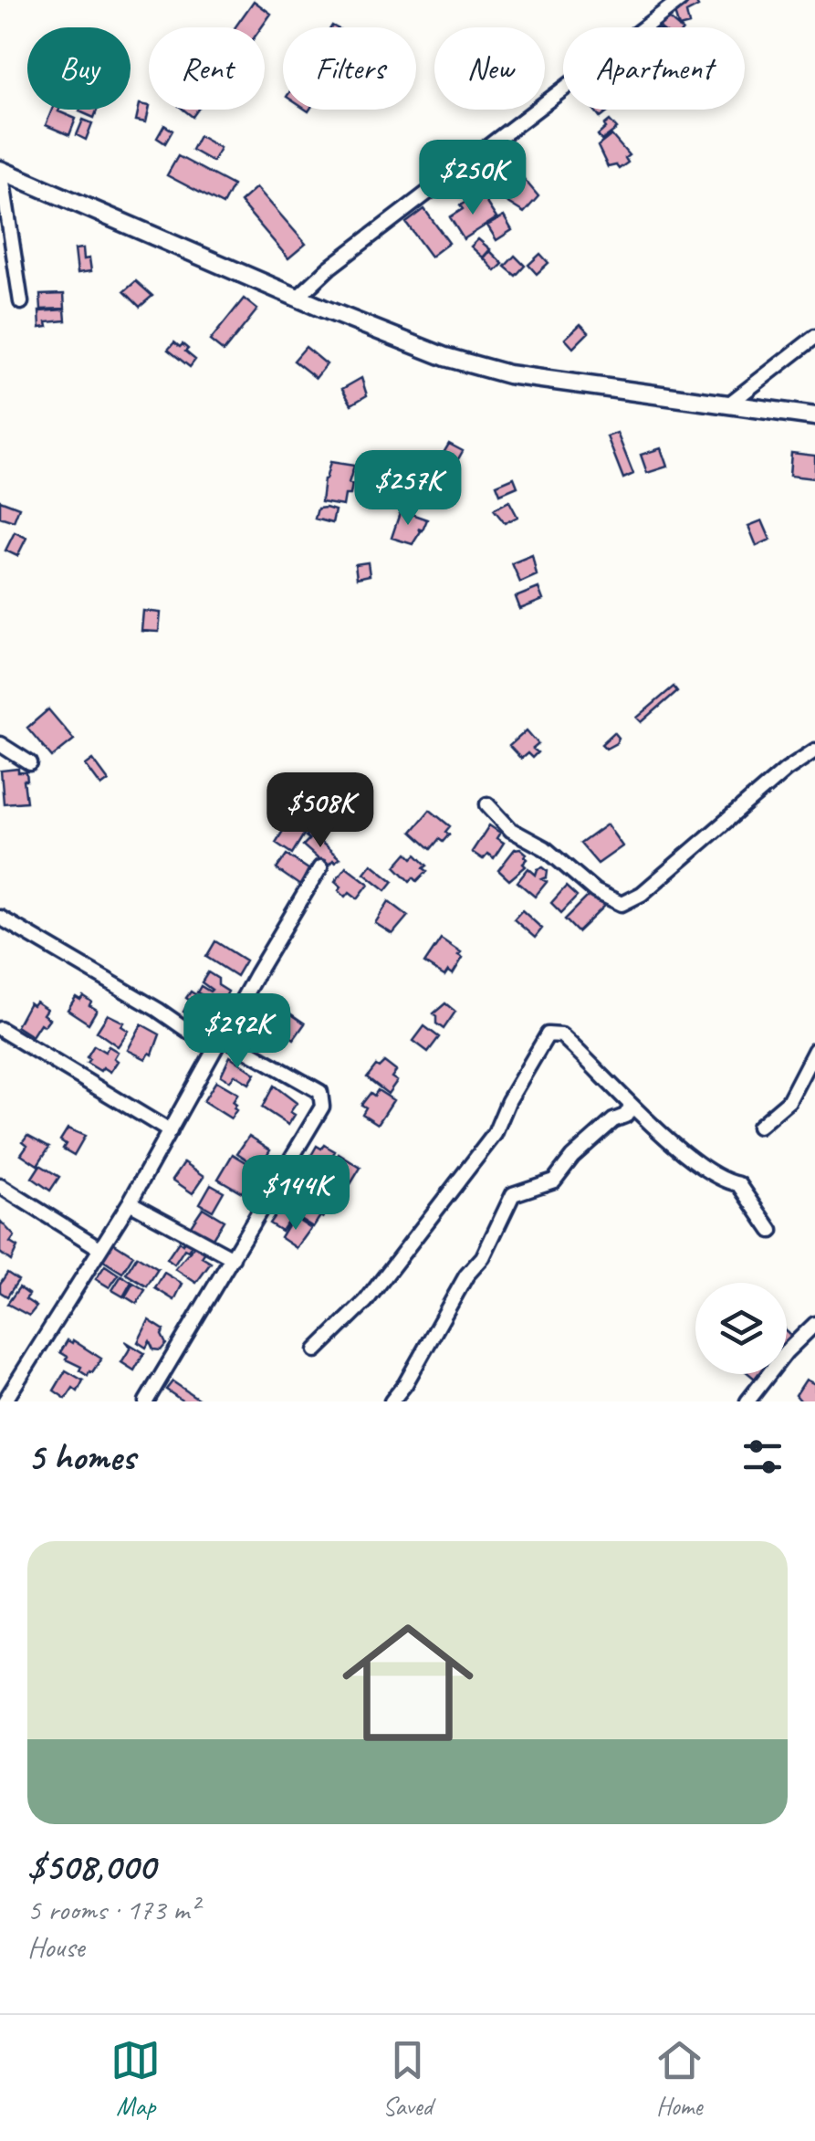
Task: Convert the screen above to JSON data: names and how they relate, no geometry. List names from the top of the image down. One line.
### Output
{"page":{"chip":["Buy","Rent","Filters","New","Apartment"],"price":["$250K","$257K","$508K","$292K","$144K"],"heading":"5 homes","list":[{"name":"$508,000","note":"5 rooms · 173 m² · House"}],"tabs":["Map","Saved","Home"]}}
